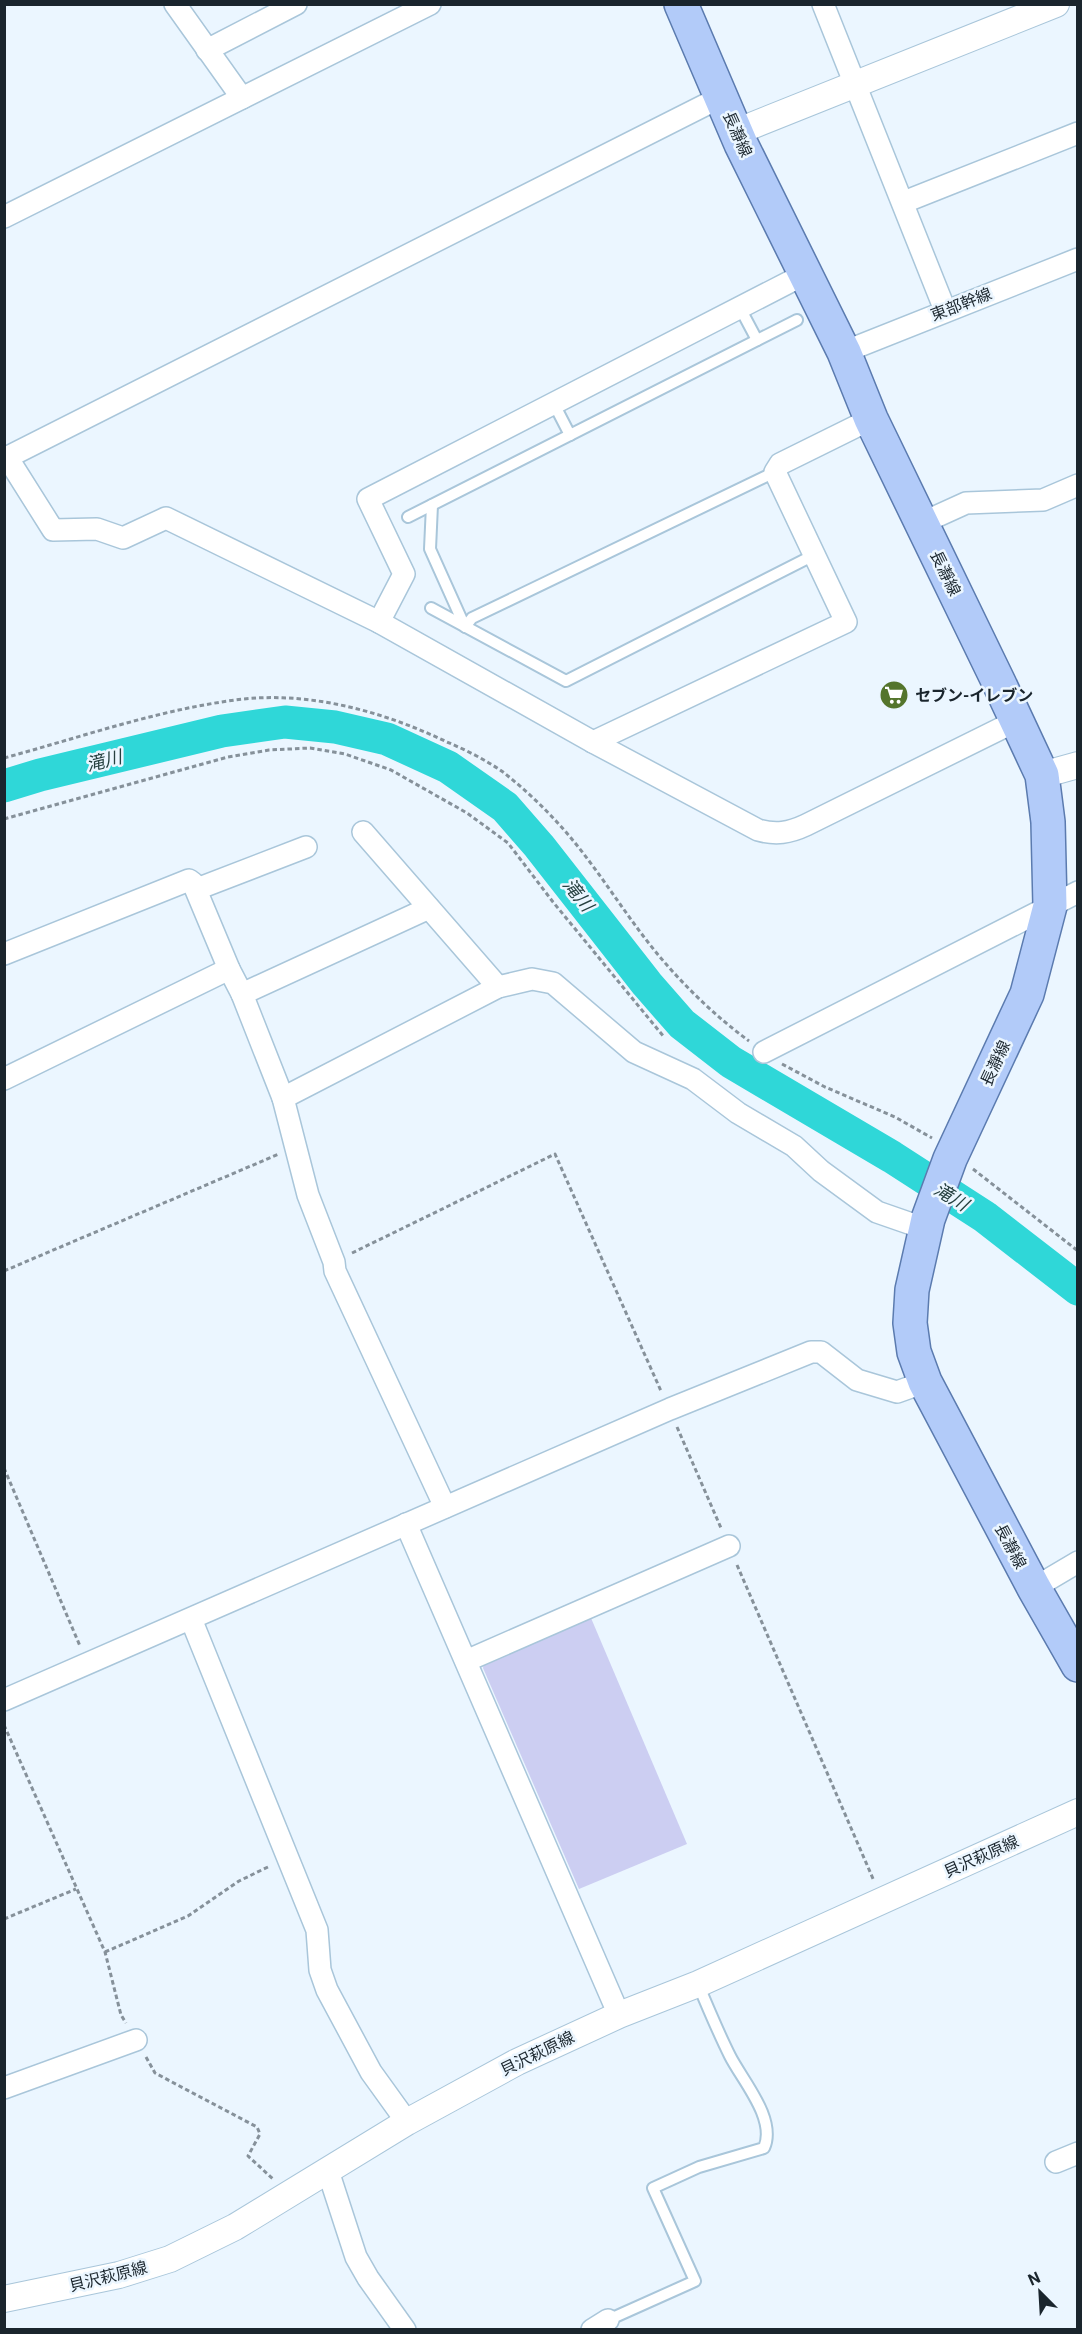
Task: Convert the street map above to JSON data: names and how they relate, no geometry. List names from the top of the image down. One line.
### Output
{"streets":{"main road":["長瀞線"],"street":["東部幹線","貝沢萩原線"]},"crossings":[["長瀞線","東部幹線"]],"water":["滝川"],"places":{"supermarket":["セブン-イレブン"]},"north":"top left"}
